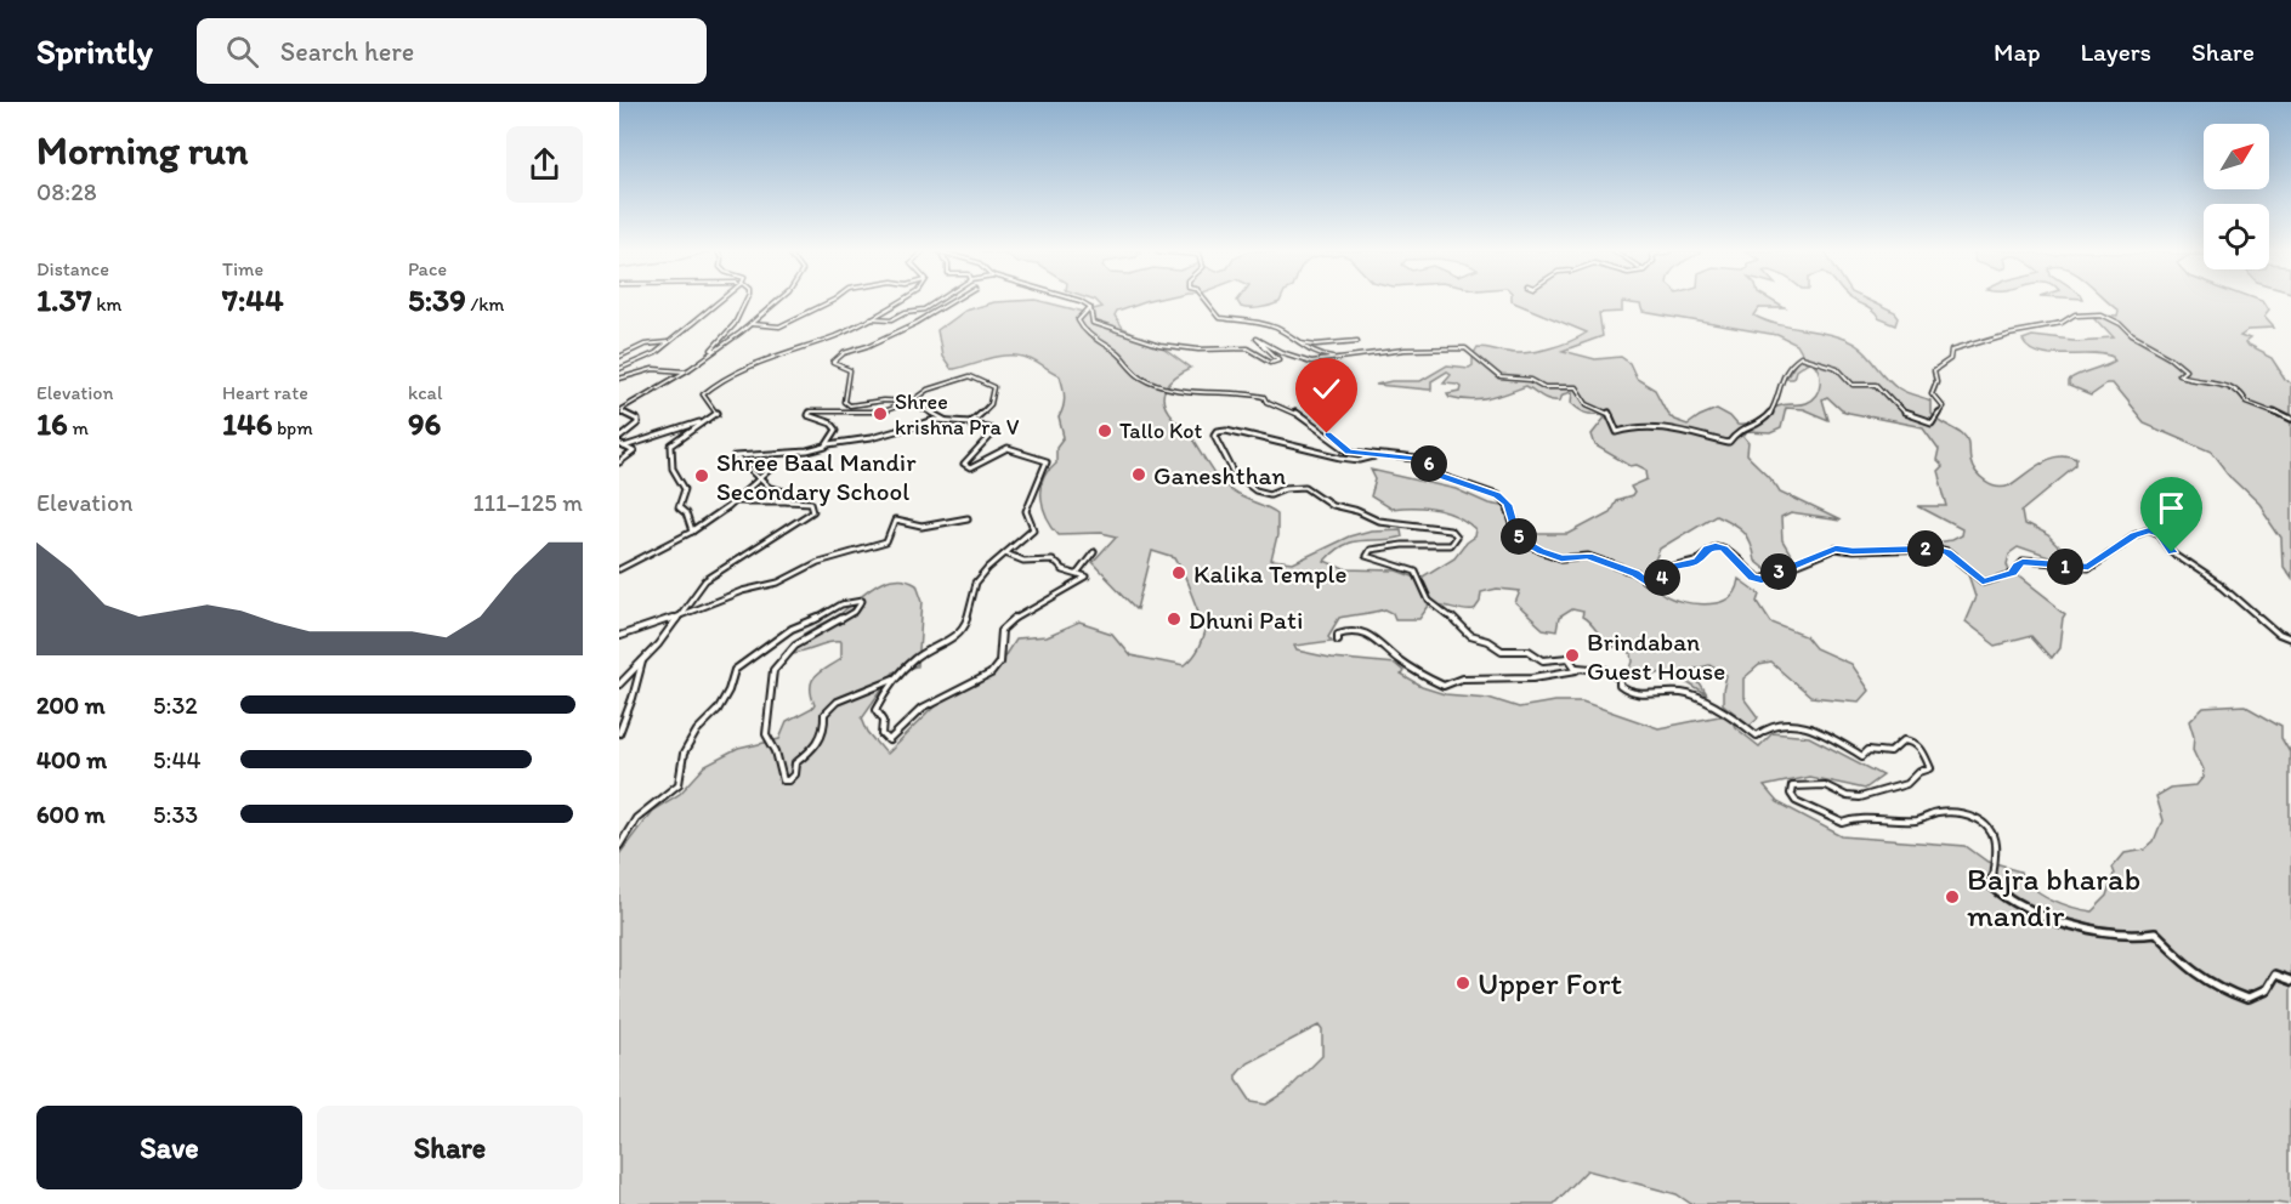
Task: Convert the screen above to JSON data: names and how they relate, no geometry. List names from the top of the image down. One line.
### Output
{"places":["Shree krishna Pra V","Tallo Kot","Ganeshthan","Shree Baal Mandir Secondary School","Kalika Temple","Dhuni Pati","Brindaban Guest House","Bajra bharab mandir","Upper Fort"],"north":"top right","page":{"header":"Sprintly","search":"Search here","nav":["Map","Layers","Share"],"heading":["Morning run","08:28"],"stats":[["Distance","1.37 km"],["Time","7:44"],["Pace","5:39 /km"],["Elevation","16 m"],["Heart rate","146 bpm"],["kcal","96"]],"pins":["6","5","2","1","3","4"],"chart":["Elevation","111–125 m"],"list":[{"name":"200 m","note":"5:32"},{"name":"400 m","note":"5:44"},{"name":"600 m","note":"5:33"}],"buttons":["Save","Share"]}}
